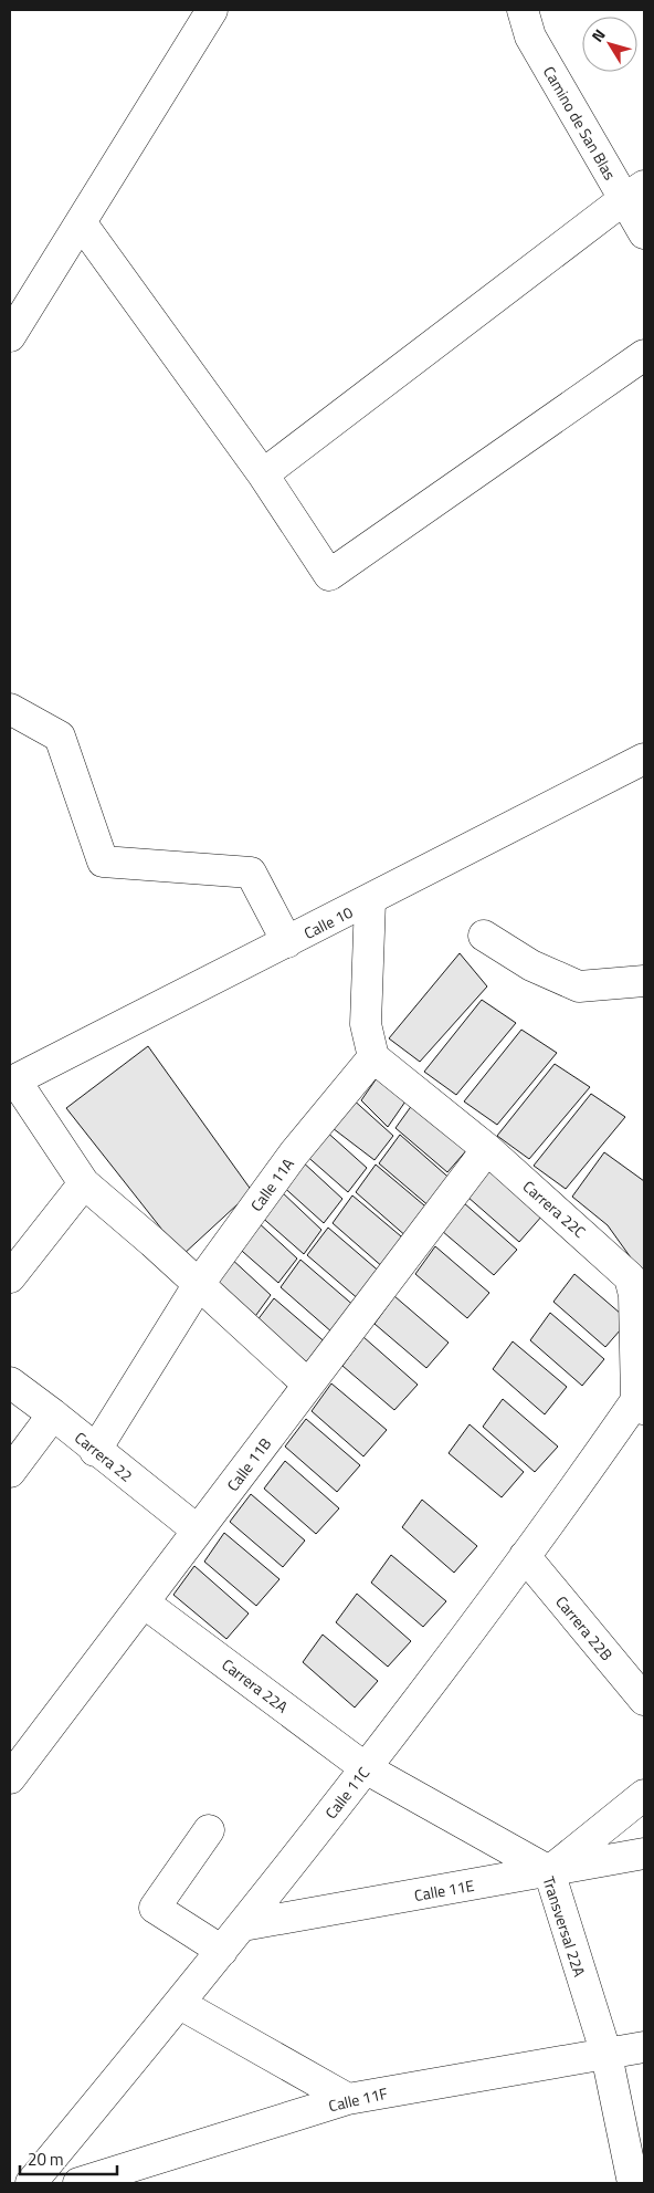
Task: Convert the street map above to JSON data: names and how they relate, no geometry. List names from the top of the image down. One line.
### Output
{"streets":{"street":["Camino de San Blas","Calle 10","Calle 11A","Carrera 22C","Carrera 22","Calle 11B","Carrera 22B","Carrera 22A","Calle 11C","Calle 11E","Transversal 22A","Calle 11F"]},"crossings":[["Calle 11A","Carrera 22C"],["Calle 11A","Carrera 22"],["Carrera 22C","Calle 11B"],["Carrera 22C","Calle 11C"],["Carrera 22","Calle 11B"],["Calle 11B","Carrera 22A"],["Carrera 22B","Calle 11C"],["Carrera 22A","Calle 11C"],["Carrera 22A","Transversal 22A"],["Calle 11C","Calle 11E"],["Calle 11C","Transversal 22A"],["Calle 11E","Transversal 22A"],["Transversal 22A","Calle 11F"]],"scale_bar":"20 m","north":"top left"}
